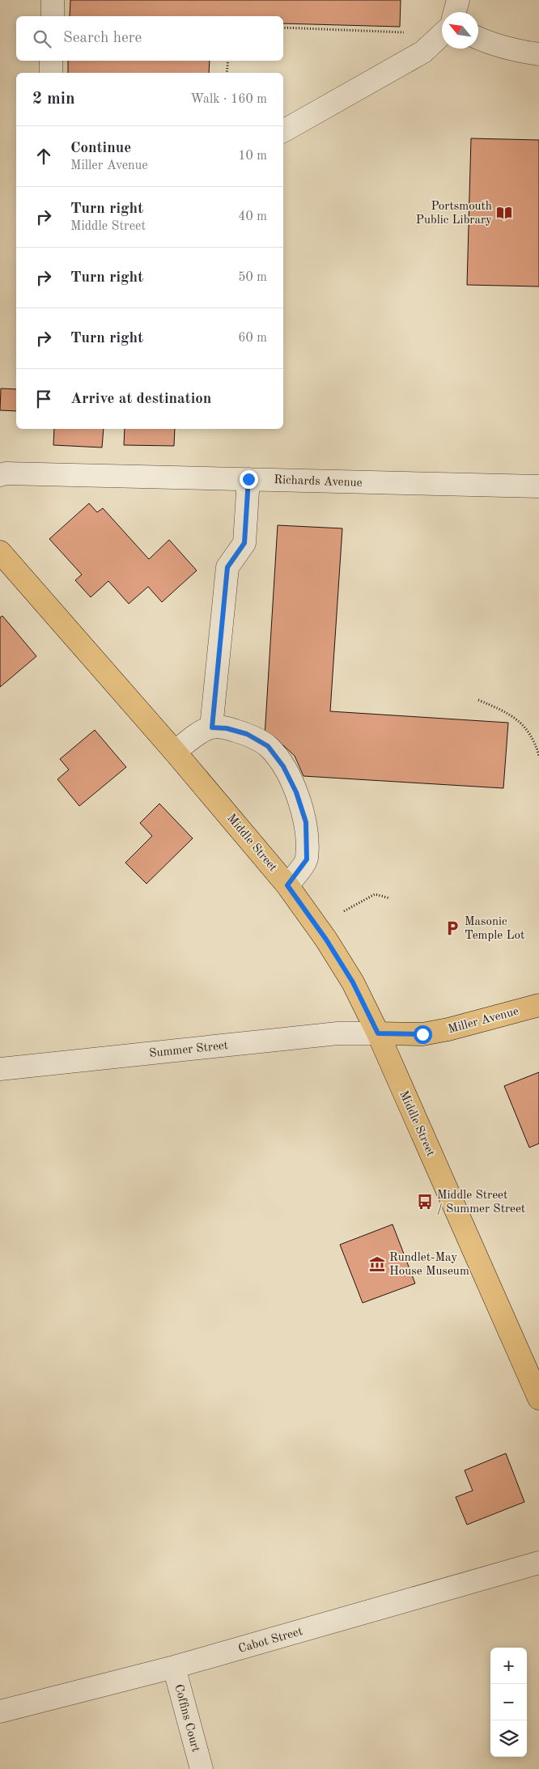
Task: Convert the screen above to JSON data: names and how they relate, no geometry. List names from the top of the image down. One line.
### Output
{"streets":{"main road":["Middle Street","Miller Avenue"],"street":["Richards Avenue","Summer Street","Cabot Street","Coffins Court"]},"crossings":[["Middle Street","Miller Avenue"],["Middle Street","Summer Street"],["Miller Avenue","Summer Street"],["Cabot Street","Coffins Court"]],"places":{"library":["Portsmouth Public Library"],"parking":["Masonic Temple Lot"],"bus stop":["Middle Street / Summer Street"],"museum":["Rundlet-May House Museum"]},"north":"top left","page":{"search":"Search here","heading":["2 min","Walk · 160 m"],"list":[["Continue","Miller Avenue","10 m"],["Turn right","Middle Street","40 m"],["Turn right","50 m"],["Turn right","60 m"],"Arrive at destination"],"map_buttons":["+","−"]}}
